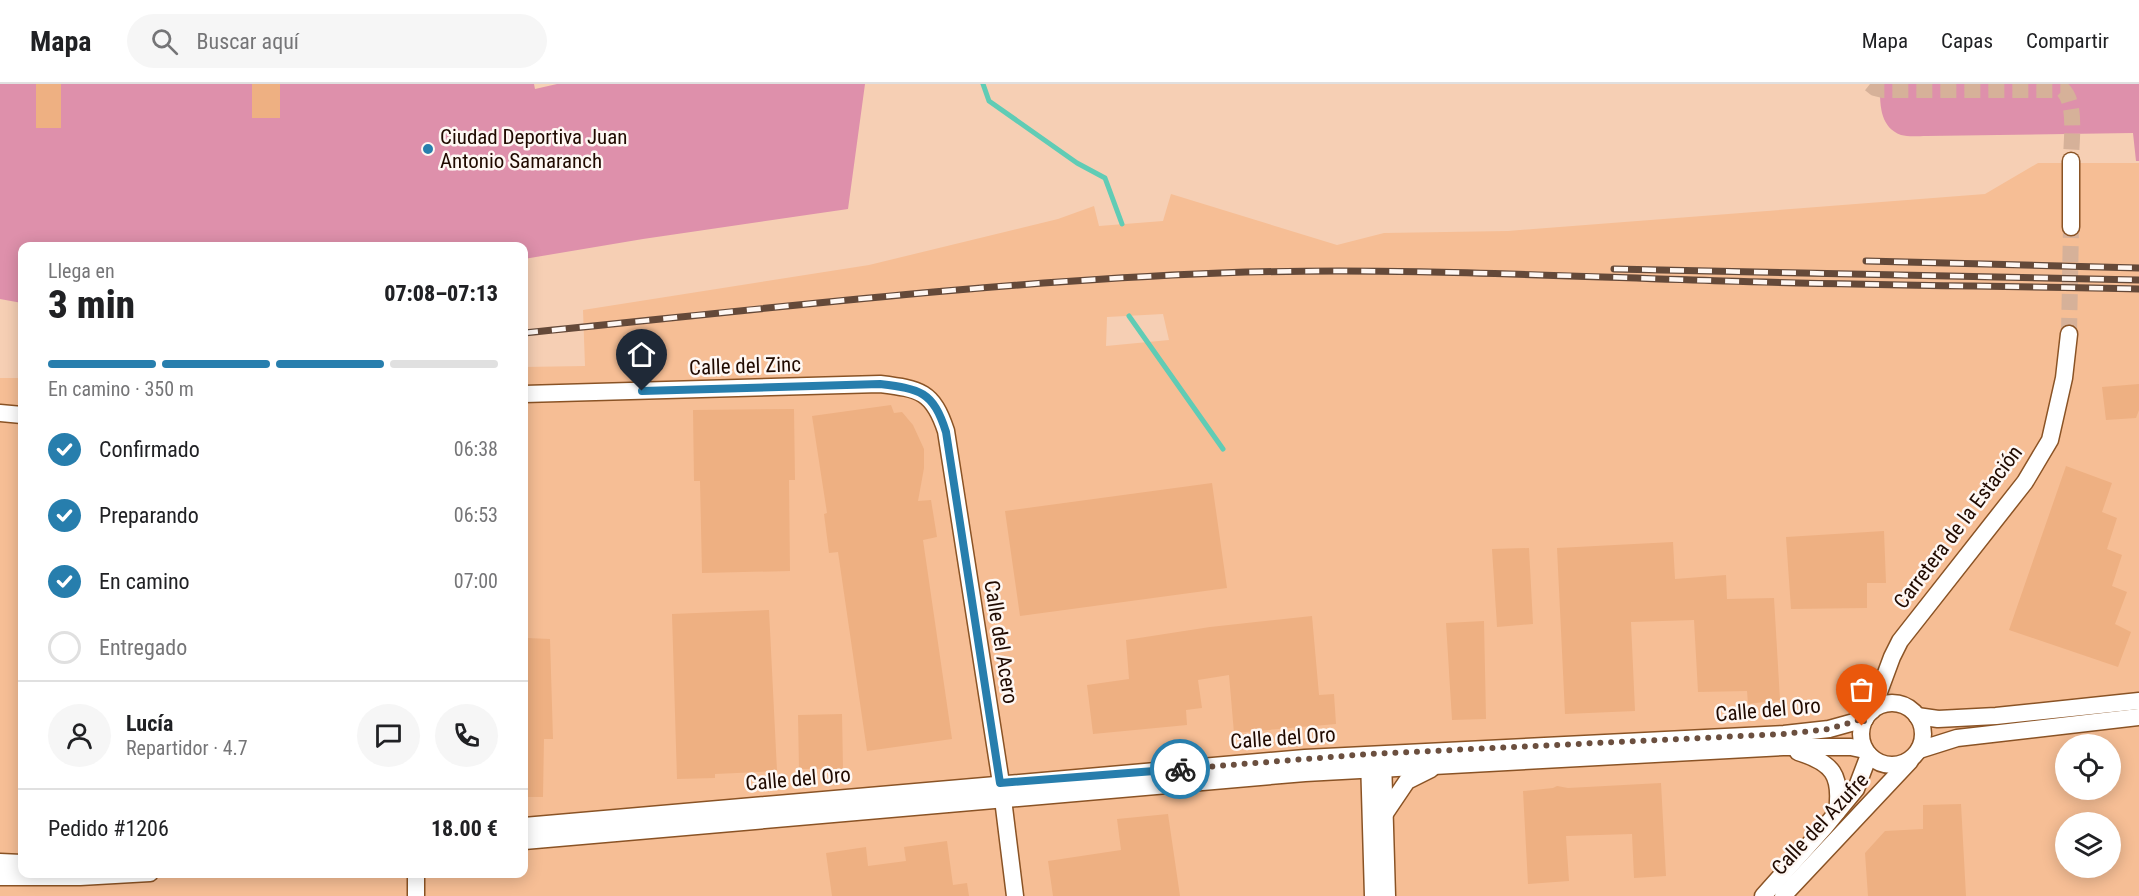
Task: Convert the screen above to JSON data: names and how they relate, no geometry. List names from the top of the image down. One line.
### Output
{"streets":{"street":["Calle del Zinc","Carretera de la Estación","Calle del Acero","Calle del Oro","Calle del Azufre"]},"crossings":[["Calle del Zinc","Calle del Acero"],["Carretera de la Estación","Calle del Oro"],["Carretera de la Estación","Calle del Azufre"],["Calle del Acero","Calle del Oro"],["Calle del Oro","Calle del Azufre"]],"places":["Ciudad Deportiva Juan Antonio Samaranch"],"page":{"header":"Mapa","search":"Buscar aquí","nav":["Mapa","Capas","Compartir"],"heading":["3 min","Llega en","07:08–07:13"],"panel":["Lucía","Repartidor · 4.7","Pedido #1206","18.00 €"],"bar":"En camino · 350 m","list":[["Confirmado","06:38"],["Preparando","06:53"],["En camino","07:00"],"Entregado"]}}
